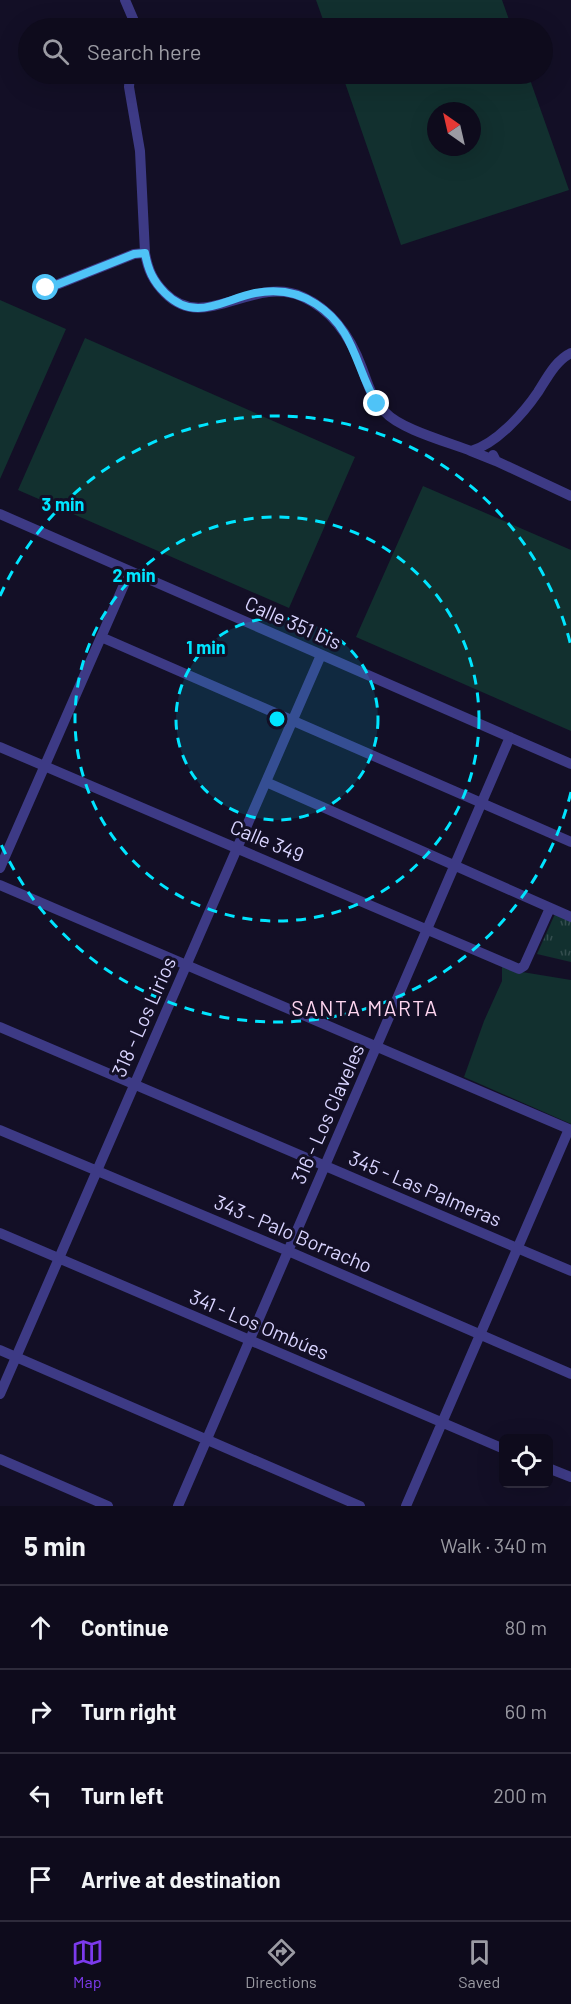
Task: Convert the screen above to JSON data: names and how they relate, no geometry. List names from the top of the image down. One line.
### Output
{"streets":{"street":["Calle 351 bis","Calle 349","318 - Los Lirios","316 - Los Claveles","345 - Las Palmeras","343 - Palo Borracho","341 - Los Ombúes"]},"crossings":[["Calle 351 bis","318 - Los Lirios"],["Calle 351 bis","316 - Los Claveles"],["Calle 349","318 - Los Lirios"],["Calle 349","316 - Los Claveles"],["318 - Los Lirios","345 - Las Palmeras"],["318 - Los Lirios","343 - Palo Borracho"],["318 - Los Lirios","341 - Los Ombúes"],["316 - Los Claveles","345 - Las Palmeras"],["316 - Los Claveles","343 - Palo Borracho"],["316 - Los Claveles","341 - Los Ombúes"]],"districts":["SANTA MARTA"],"north":"top left","page":{"search":"Search here","heading":["5 min","Walk · 340 m"],"list":[["Continue","80 m"],["Turn right","60 m"],["Turn left","200 m"],"Arrive at destination"],"nav":["Map","Directions","Saved"]},"rings":["3 min","2 min","1 min"]}
